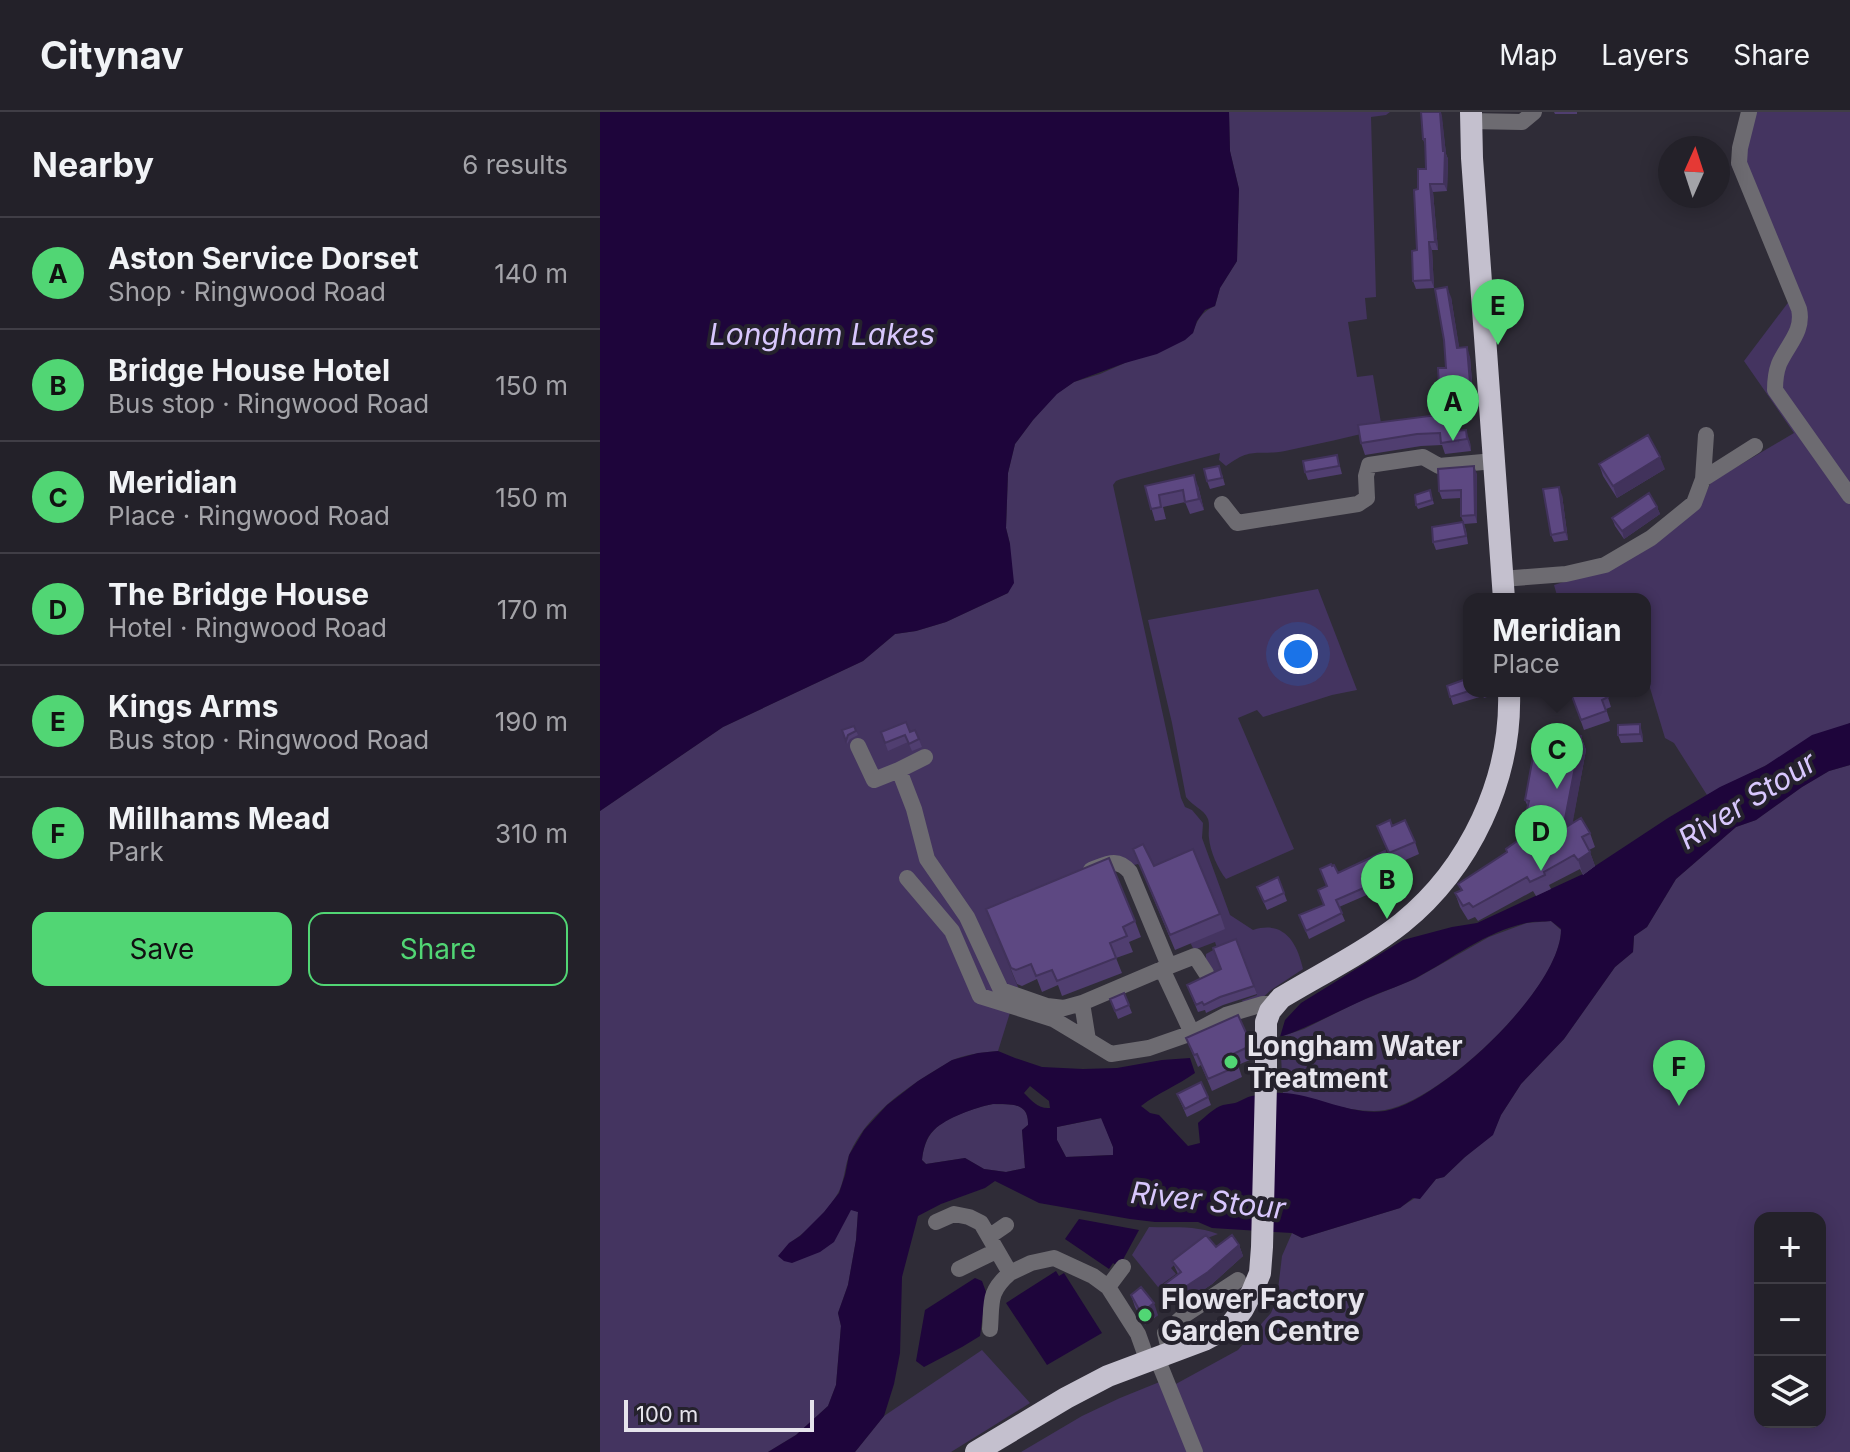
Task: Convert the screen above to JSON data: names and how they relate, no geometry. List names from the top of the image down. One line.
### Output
{"water":["Longham Lakes","River Stour"],"places":["Longham Water Treatment","Flower Factory Garden Centre"],"scale_bar":"100 m","north":"top","page":{"header":"Citynav","nav":["Map","Layers","Share"],"heading":["Nearby","6 results"],"list":[{"mark":"A","name":"Aston Service Dorset","note":"Shop · Ringwood Road","value":"140 m"},{"mark":"B","name":"Bridge House Hotel","note":"Bus stop · Ringwood Road","value":"150 m"},{"mark":"C","name":"Meridian","note":"Place · Ringwood Road","value":"150 m"},{"mark":"D","name":"The Bridge House","note":"Hotel · Ringwood Road","value":"170 m"},{"mark":"E","name":"Kings Arms","note":"Bus stop · Ringwood Road","value":"190 m"},{"mark":"F","name":"Millhams Mead","note":"Park","value":"310 m"}],"pins":["E","A","C","D","B","F"],"popup":["Meridian","Place"],"buttons":["Save","Share"],"map_buttons":["+","−"],"scale":"100 m"}}
